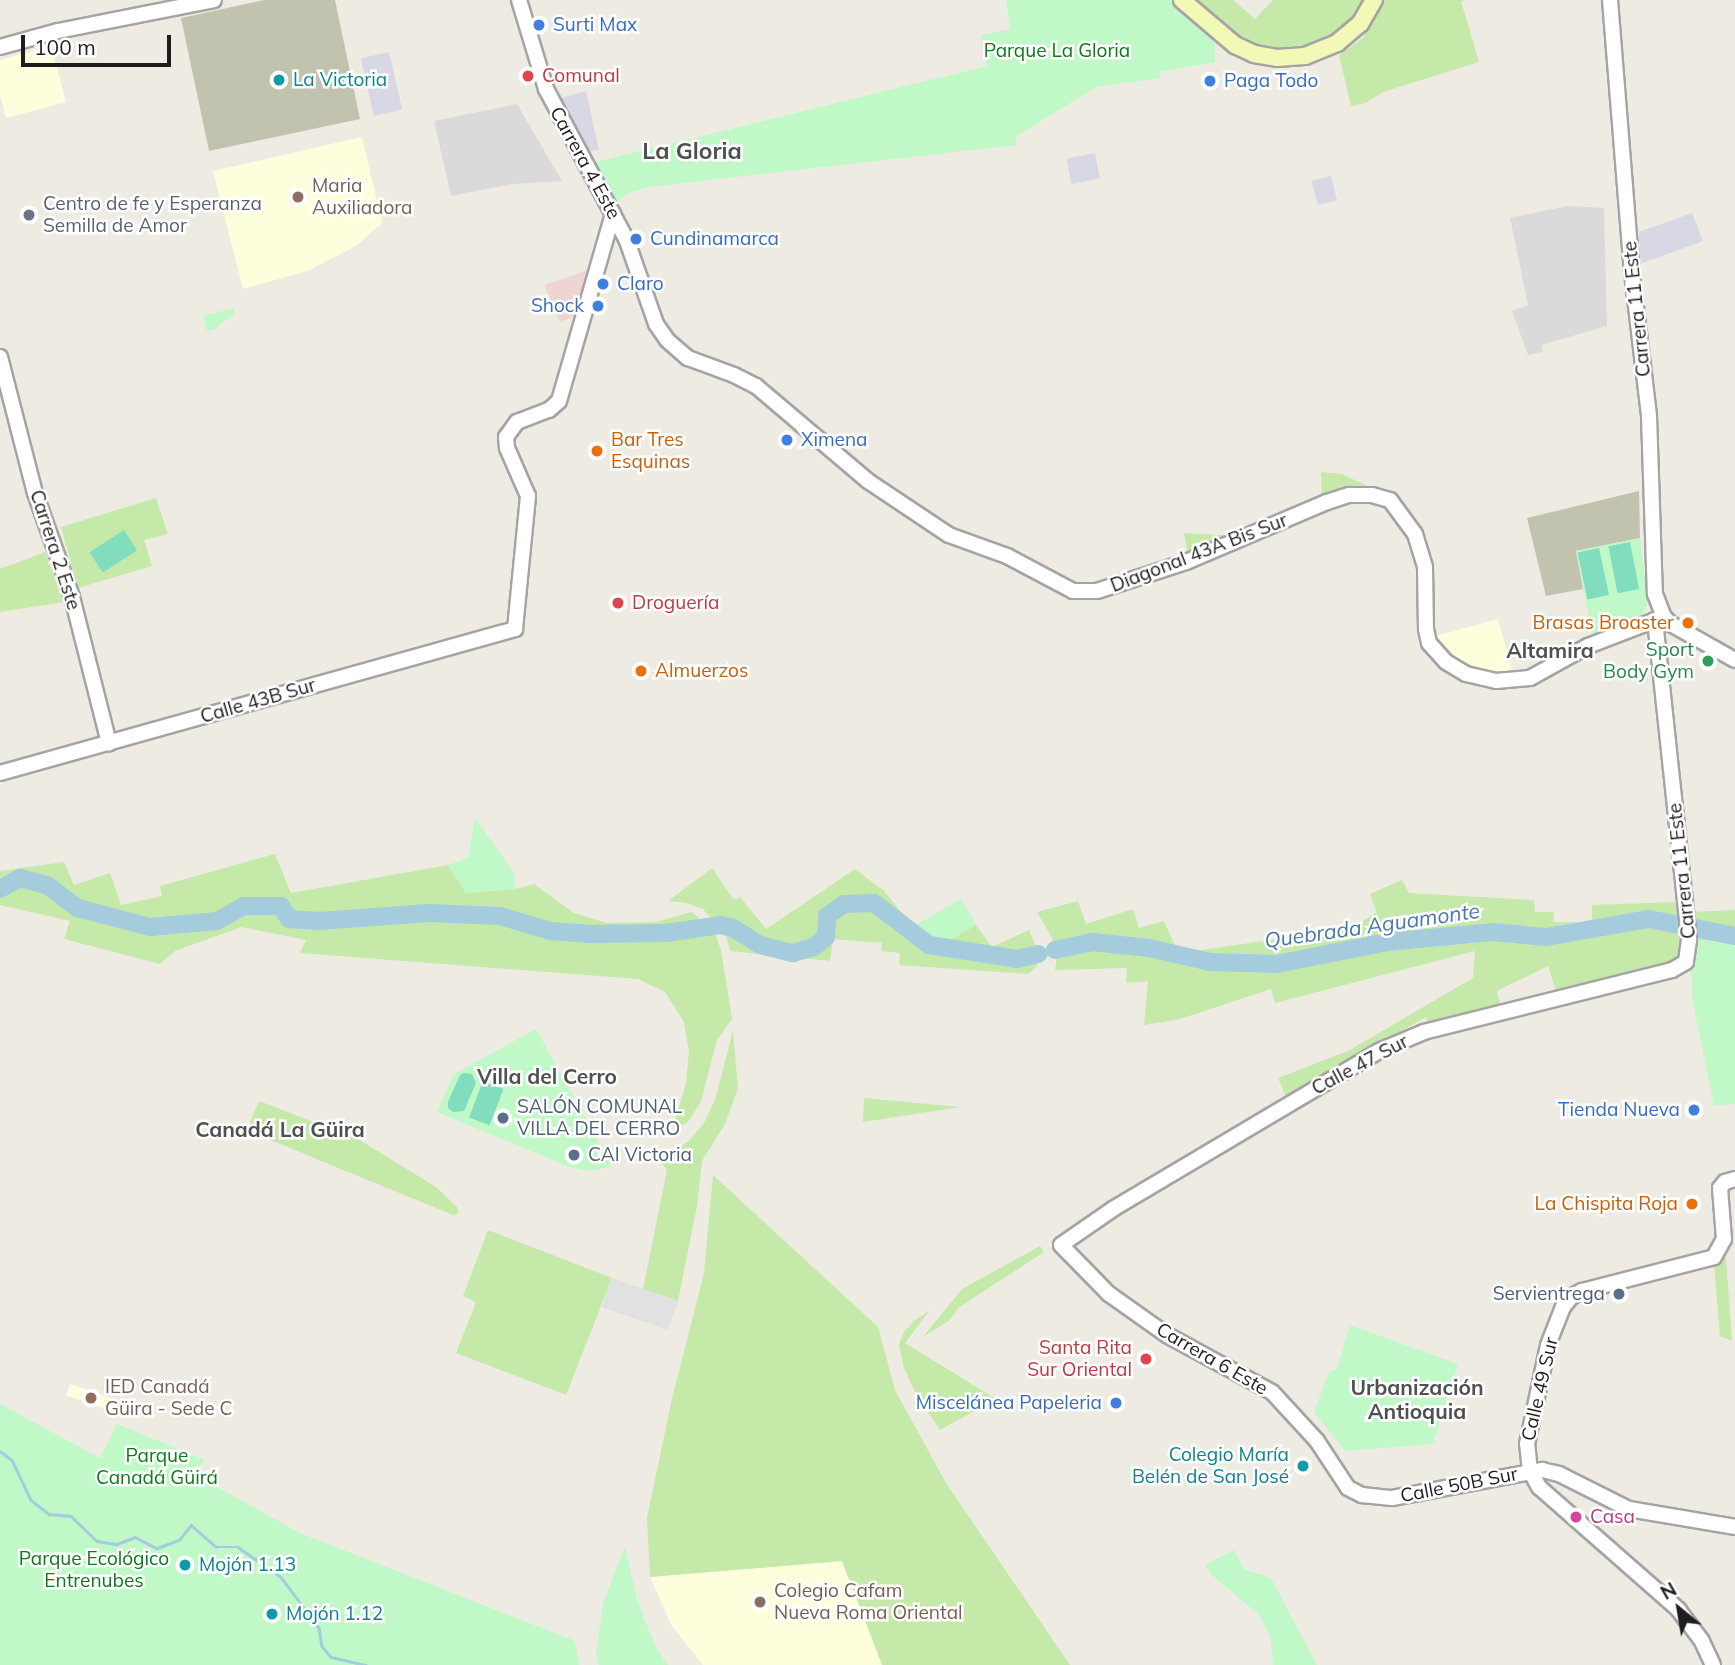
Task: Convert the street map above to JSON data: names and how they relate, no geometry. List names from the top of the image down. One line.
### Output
{"streets":{"street":["Carrera 4 Este","Carrera 11 Este","Carrera 2 Este","Diagonal 43A Bis Sur","Calle 43B Sur","Calle 47 Sur","Carrera 6 Este","Calle 49 Sur","Calle 50B Sur"]},"crossings":[["Carrera 4 Este","Diagonal 43A Bis Sur"],["Carrera 4 Este","Calle 43B Sur"],["Carrera 11 Este","Diagonal 43A Bis Sur"],["Carrera 11 Este","Calle 47 Sur"],["Carrera 2 Este","Calle 43B Sur"],["Calle 47 Sur","Carrera 6 Este"],["Carrera 6 Este","Calle 50B Sur"],["Calle 49 Sur","Calle 50B Sur"]],"districts":["La Gloria","Altamira","Villa del Cerro","Canadá La Güira","Urbanización Antioquia"],"water":["Quebrada Aguamonte"],"parks":["Parque La Gloria","Parque Canadá Güirá","Parque Ecológico Entrenubes"],"places":["Surti Max","Comunal","La Victoria","Paga Todo","Maria Auxiliadora","Centro de fe y Esperanza Semilla de Amor","Cundinamarca","Claro","Shock","Ximena","Bar Tres Esquinas","Droguería","Brasas Broaster","Sport Body Gym","Almuerzos","Tienda Nueva","SALÓN COMUNAL VILLA DEL CERRO","CAI Victoria","La Chispita Roja","Servientrega","Santa Rita Sur Oriental","IED Canadá Güira - Sede C","Miscelánea Papeleria","Colegio María Belén de San José","Casa","Mojón 1.13","Colegio Cafam Nueva Roma Oriental","Mojón 1.12"],"scale_bar":"100 m","north":"top left"}
